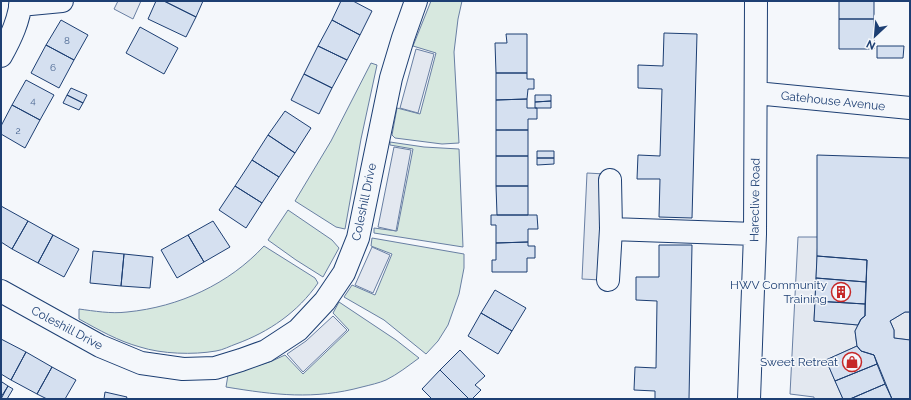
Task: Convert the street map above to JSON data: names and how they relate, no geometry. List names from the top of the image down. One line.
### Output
{"streets":{"street":["Gatehouse Avenue","Hareclive Road","Coleshill Drive"]},"crossings":[["Gatehouse Avenue","Hareclive Road"]],"places":{"building":["HWV Community Training"],"shop":["Sweet Retreat"]},"house_numbers":["8","6","4","2"],"north":"bottom left"}
